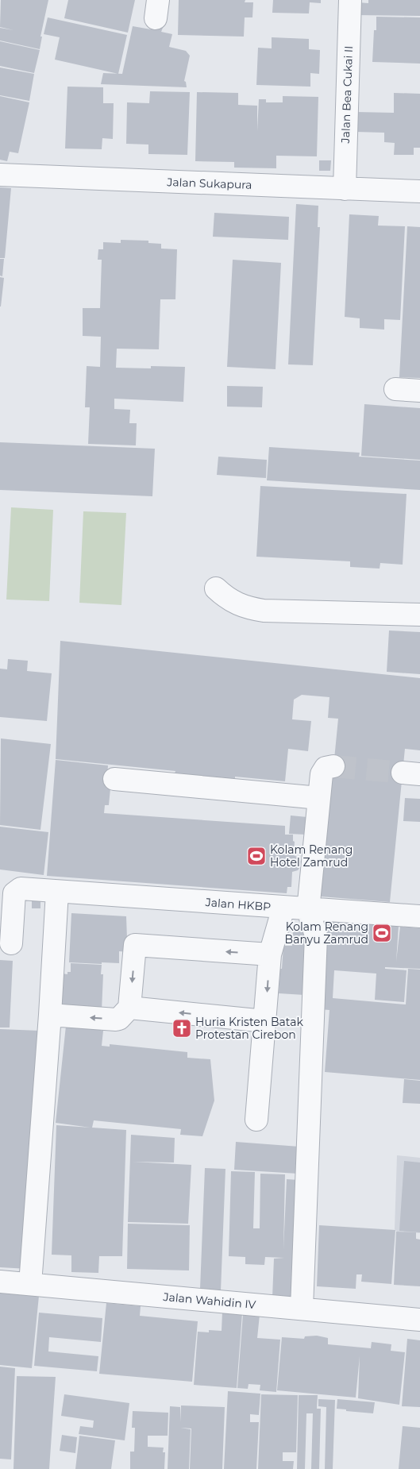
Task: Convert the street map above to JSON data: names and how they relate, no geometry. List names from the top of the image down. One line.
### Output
{"streets":{"street":["Jalan Bea Cukai II","Jalan Sukapura","Jalan HKBP","Jalan Wahidin IV"]},"crossings":[["Jalan Bea Cukai II","Jalan Sukapura"]],"places":{"sports":["Kolam Renang Hotel Zamrud","Kolam Renang Banyu Zamrud"],"church":["Huria Kristen Batak Protestan Cirebon"]}}
